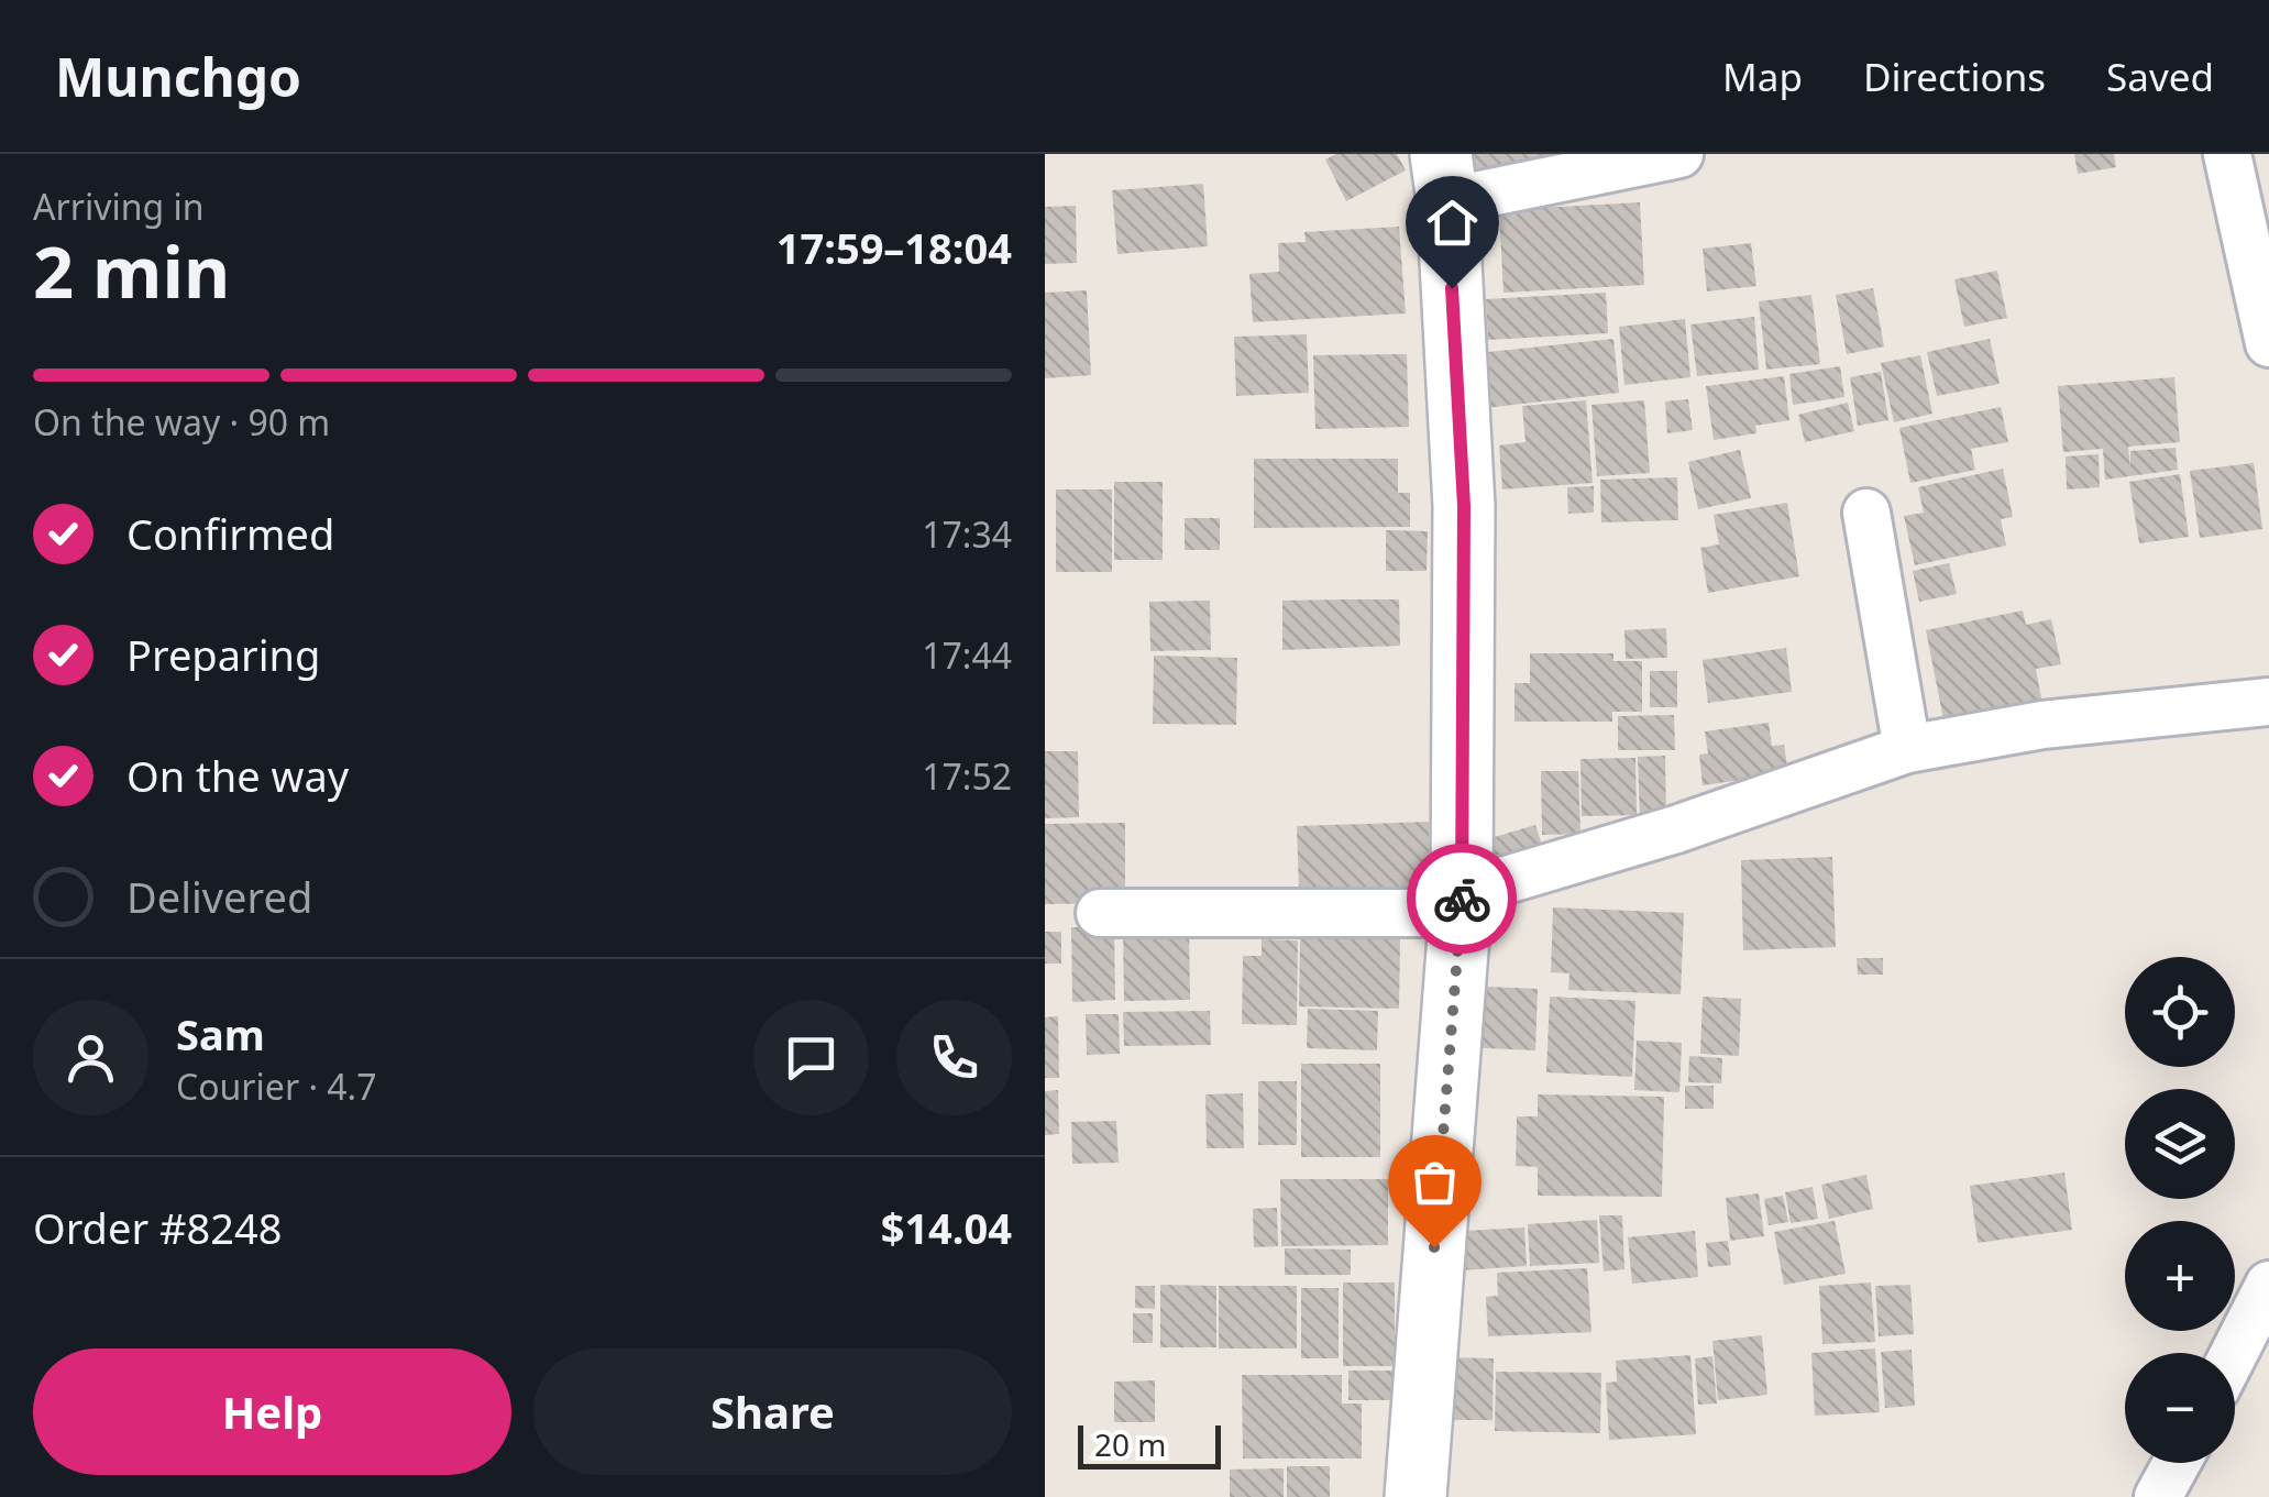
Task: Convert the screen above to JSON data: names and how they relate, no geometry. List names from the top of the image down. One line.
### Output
{"scale_bar":"20 m","page":{"header":"Munchgo","nav":["Map","Directions","Saved"],"heading":["2 min","Arriving in","17:59–18:04"],"panel":["Sam","Courier · 4.7","Order #8248","$14.04"],"bar":"On the way · 90 m","list":[["Confirmed","17:34"],["Preparing","17:44"],["On the way","17:52"],"Delivered"],"map_buttons":["+","−"],"buttons":["Help","Share"],"scale":"20 m"}}
